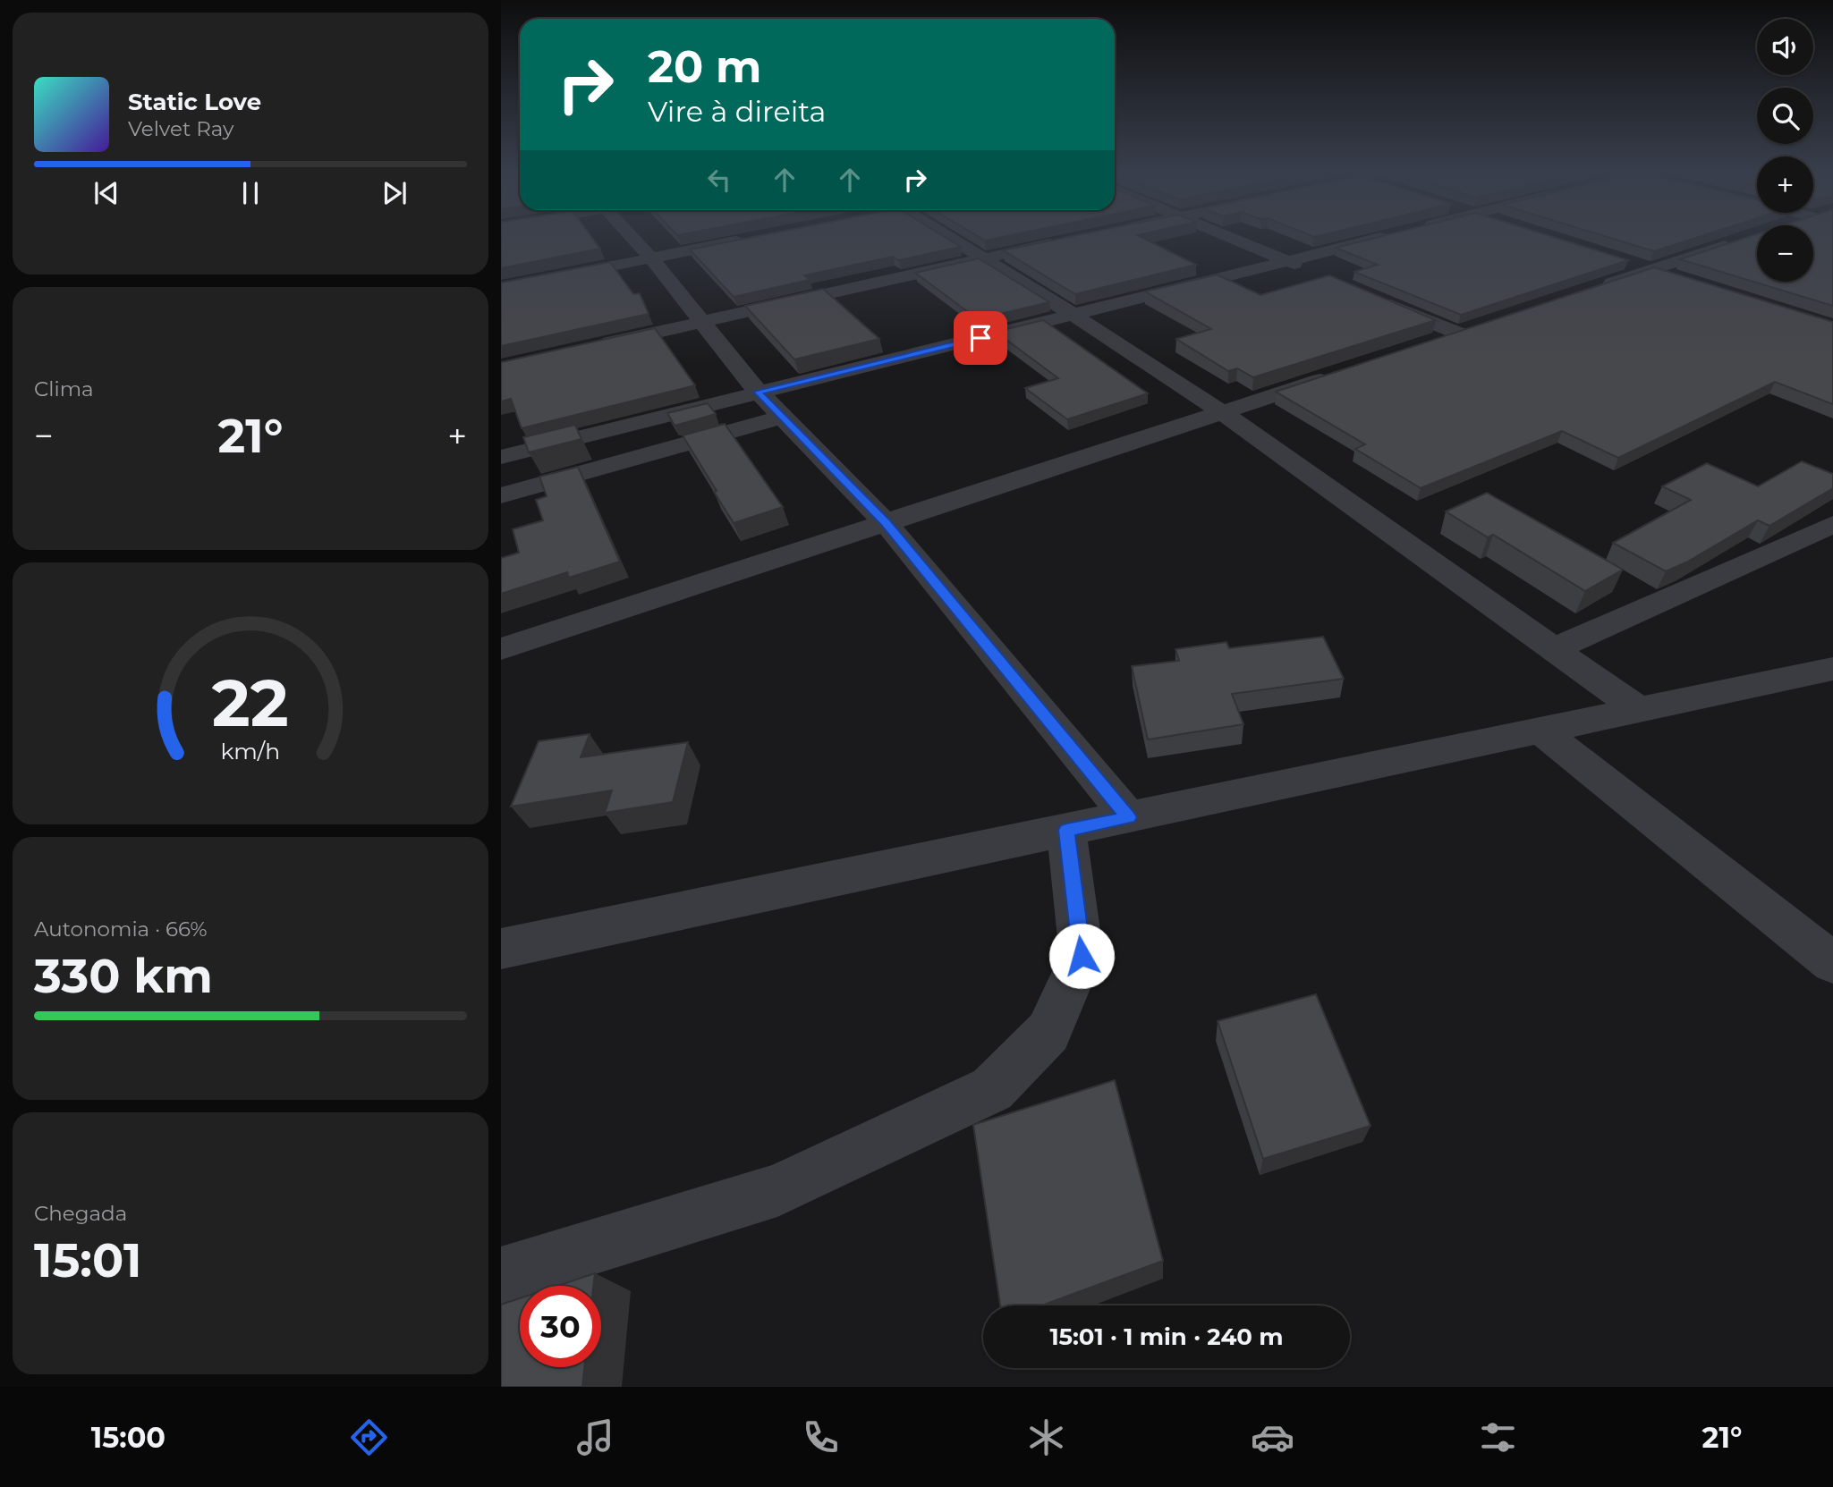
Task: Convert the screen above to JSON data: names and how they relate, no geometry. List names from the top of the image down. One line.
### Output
{"page":{"map_buttons":["+","−"],"turn":["20 m","Vire à direita"],"song":["Static Love","Velvet Ray"],"tile":["Clima",["Autonomia · 66%","330 km"],["Chegada","15:01"]],"heat":["−","21°","+"],"limit":"30","trip":"15:01 · 1 min · 240 m","tabs":["15:00","21°"],"gauge":["22","km/h"]}}
